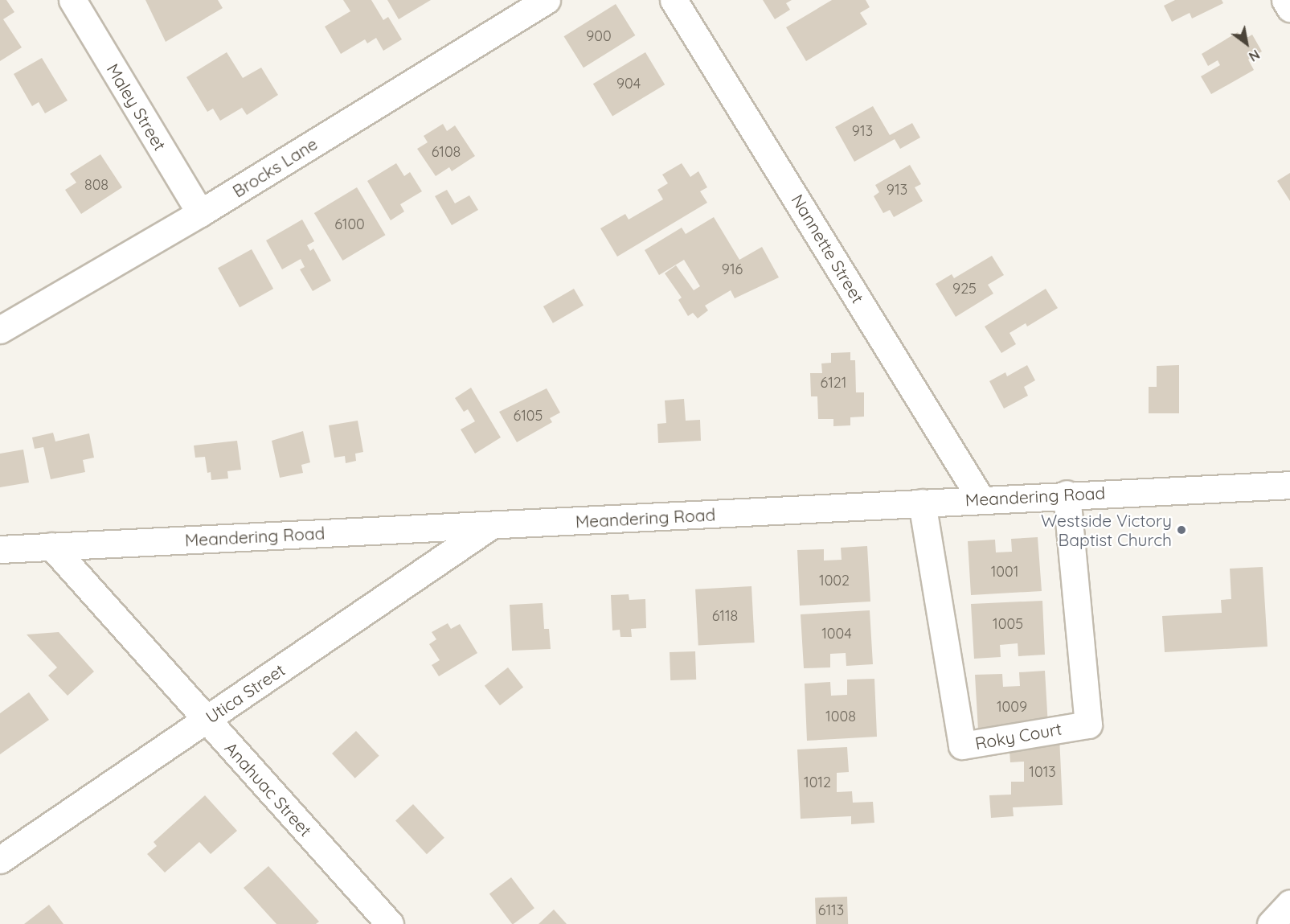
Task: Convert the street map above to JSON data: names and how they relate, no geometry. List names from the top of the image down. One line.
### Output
{"streets":{"street":["Maley Street","Brocks Lane","Nannette Street","Meandering Road","Utica Street","Roky Court","Anahuac Street"]},"crossings":[["Maley Street","Brocks Lane"],["Nannette Street","Meandering Road"],["Meandering Road","Utica Street"],["Meandering Road","Roky Court"],["Meandering Road","Anahuac Street"],["Utica Street","Anahuac Street"]],"places":["Westside Victory Baptist Church"],"house_numbers":["900","904","913","6108","808","913","6100","916","925","6121","6105","1001","1002","6118","1005","1004","1009","1008","1013","1012","6113"],"north":"bottom right"}
